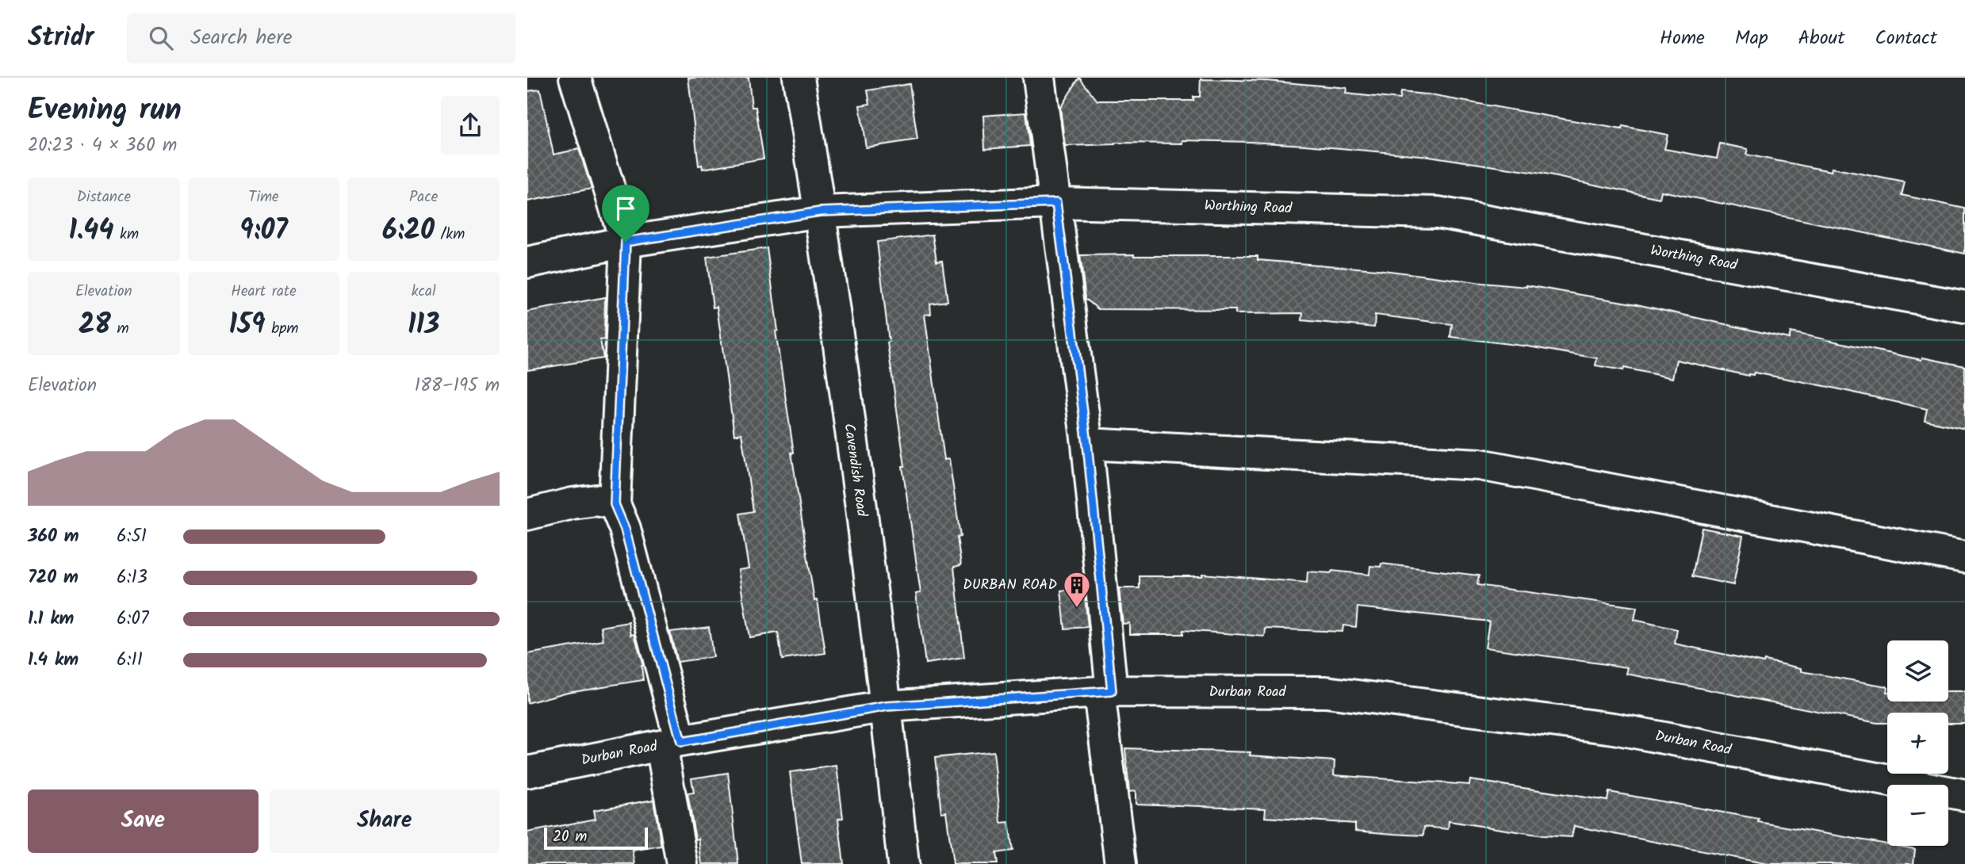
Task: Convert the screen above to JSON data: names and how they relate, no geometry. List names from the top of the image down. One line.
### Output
{"streets":{"street":["Worthing Road","Cavendish Road","Durban Road"]},"crossings":[["Worthing Road","Cavendish Road"],["Cavendish Road","Durban Road"]],"places":{"building":["DURBAN ROAD"]},"scale_bar":"20 m","page":{"header":"Stridr","search":"Search here","nav":["Home","Map","About","Contact"],"heading":["Evening run","20:23 · 4 × 360 m"],"stats":[["Distance","1.44 km"],["Time","9:07"],["Pace","6:20 /km"],["Elevation","28 m"],["Heart rate","159 bpm"],["kcal","113"]],"chart":["Elevation","188–195 m"],"list":[{"name":"360 m","note":"6:51"},{"name":"720 m","note":"6:13"},{"name":"1.1 km","note":"6:07"},{"name":"1.4 km","note":"6:11"}],"map_buttons":["+","−"],"buttons":["Save","Share"],"scale":"20 m"}}
